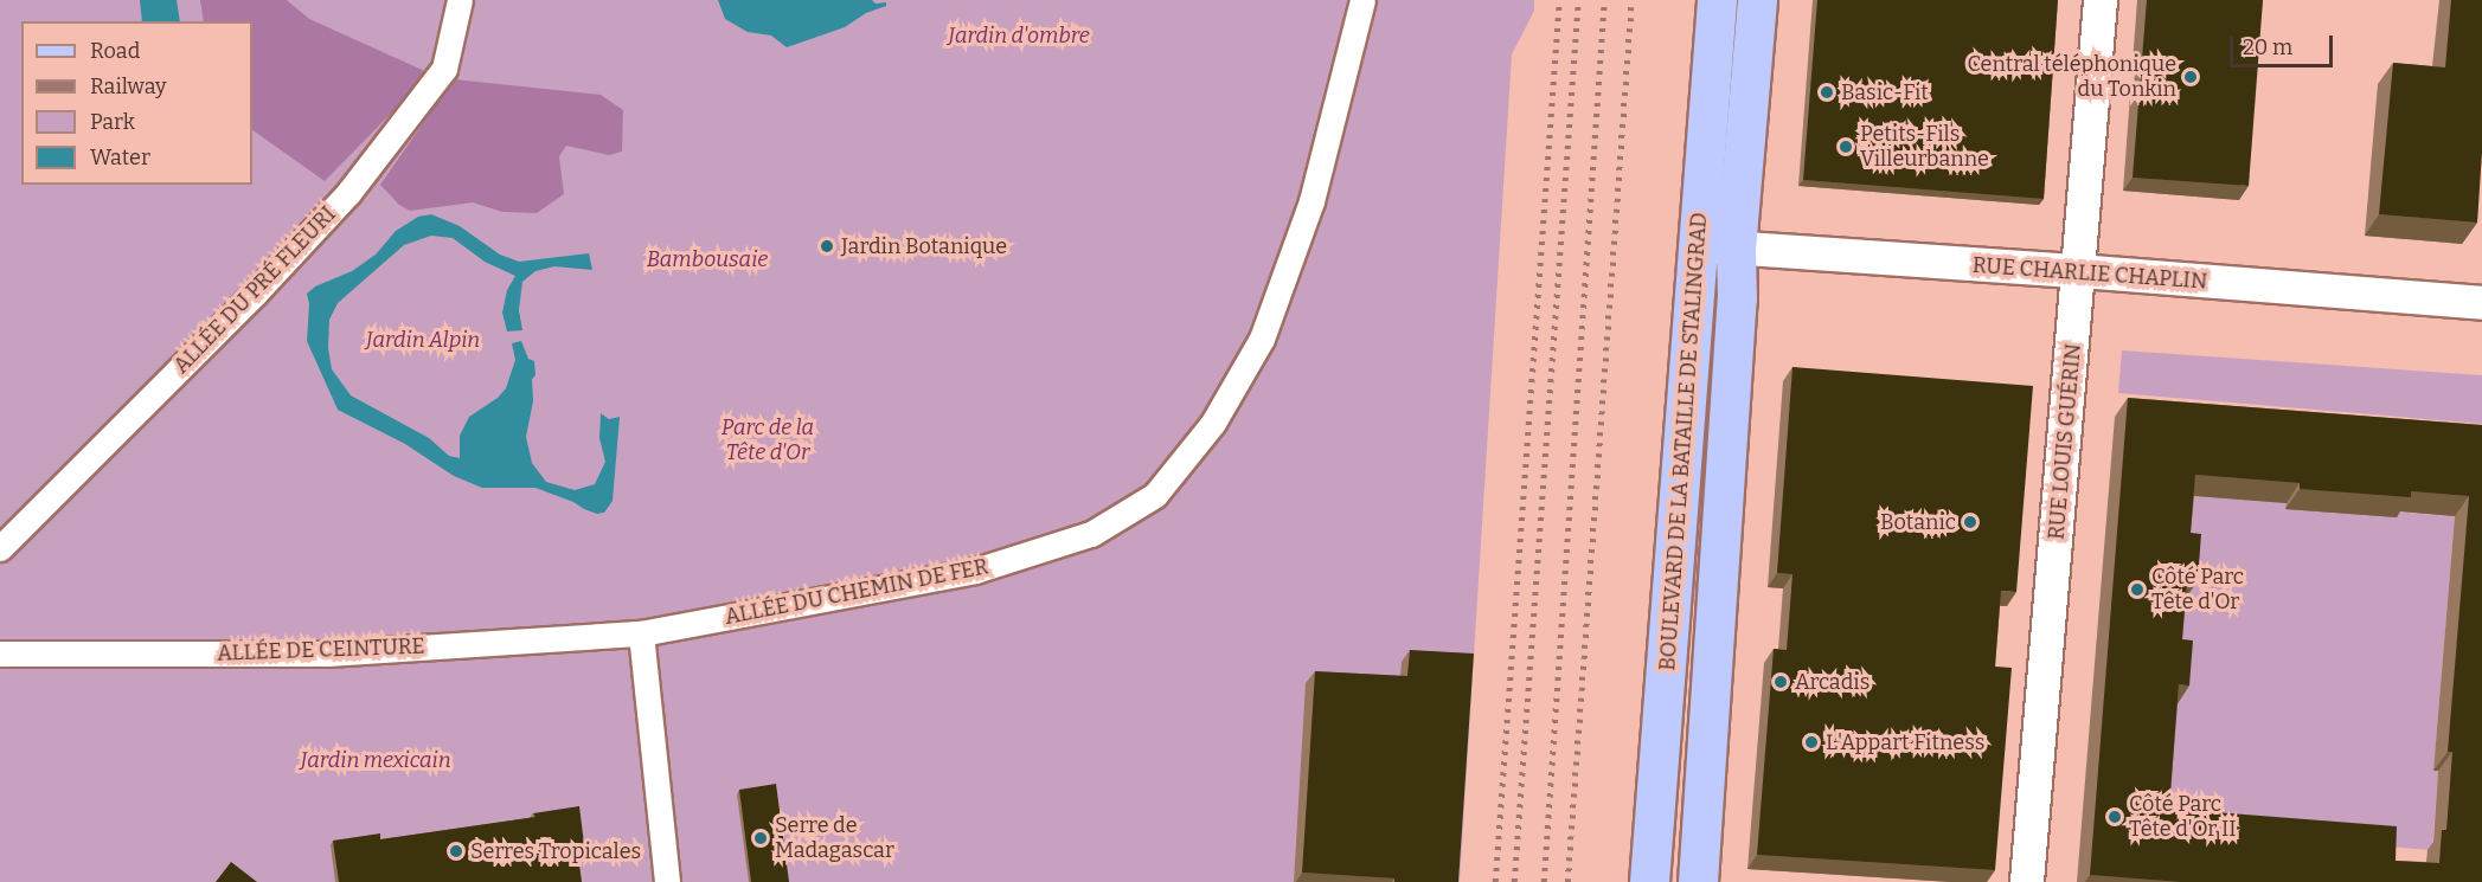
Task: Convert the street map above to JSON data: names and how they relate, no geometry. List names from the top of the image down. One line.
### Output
{"streets":{"main road":["BOULEVARD DE LA BATAILLE DE STALINGRAD"],"street":["RUE CHARLIE CHAPLIN","ALLÉE DU PRÉ FLEURI","RUE LOUIS GUÉRIN","ALLÉE DU CHEMIN DE FER","ALLÉE DE CEINTURE"]},"crossings":[["RUE CHARLIE CHAPLIN","BOULEVARD DE LA BATAILLE DE STALINGRAD"],["RUE CHARLIE CHAPLIN","RUE LOUIS GUÉRIN"],["ALLÉE DU CHEMIN DE FER","ALLÉE DE CEINTURE"]],"parks":["Jardin d'ombre","Bambousaie","Jardin Alpin","Parc de la Tête d'Or","Jardin mexicain"],"places":["Central téléphonique du Tonkin","Basic-Fit","Petits-Fils Villeurbanne","Jardin Botanique","Botanic","Côté Parc Tête d'Or","Arcadis","L'Appart Fitness","Côté Parc Tête d'Or II","Serre de Madagascar","Serres Tropicales"],"legend":["Road","Railway","Park","Water"],"scale_bar":"20 m"}
